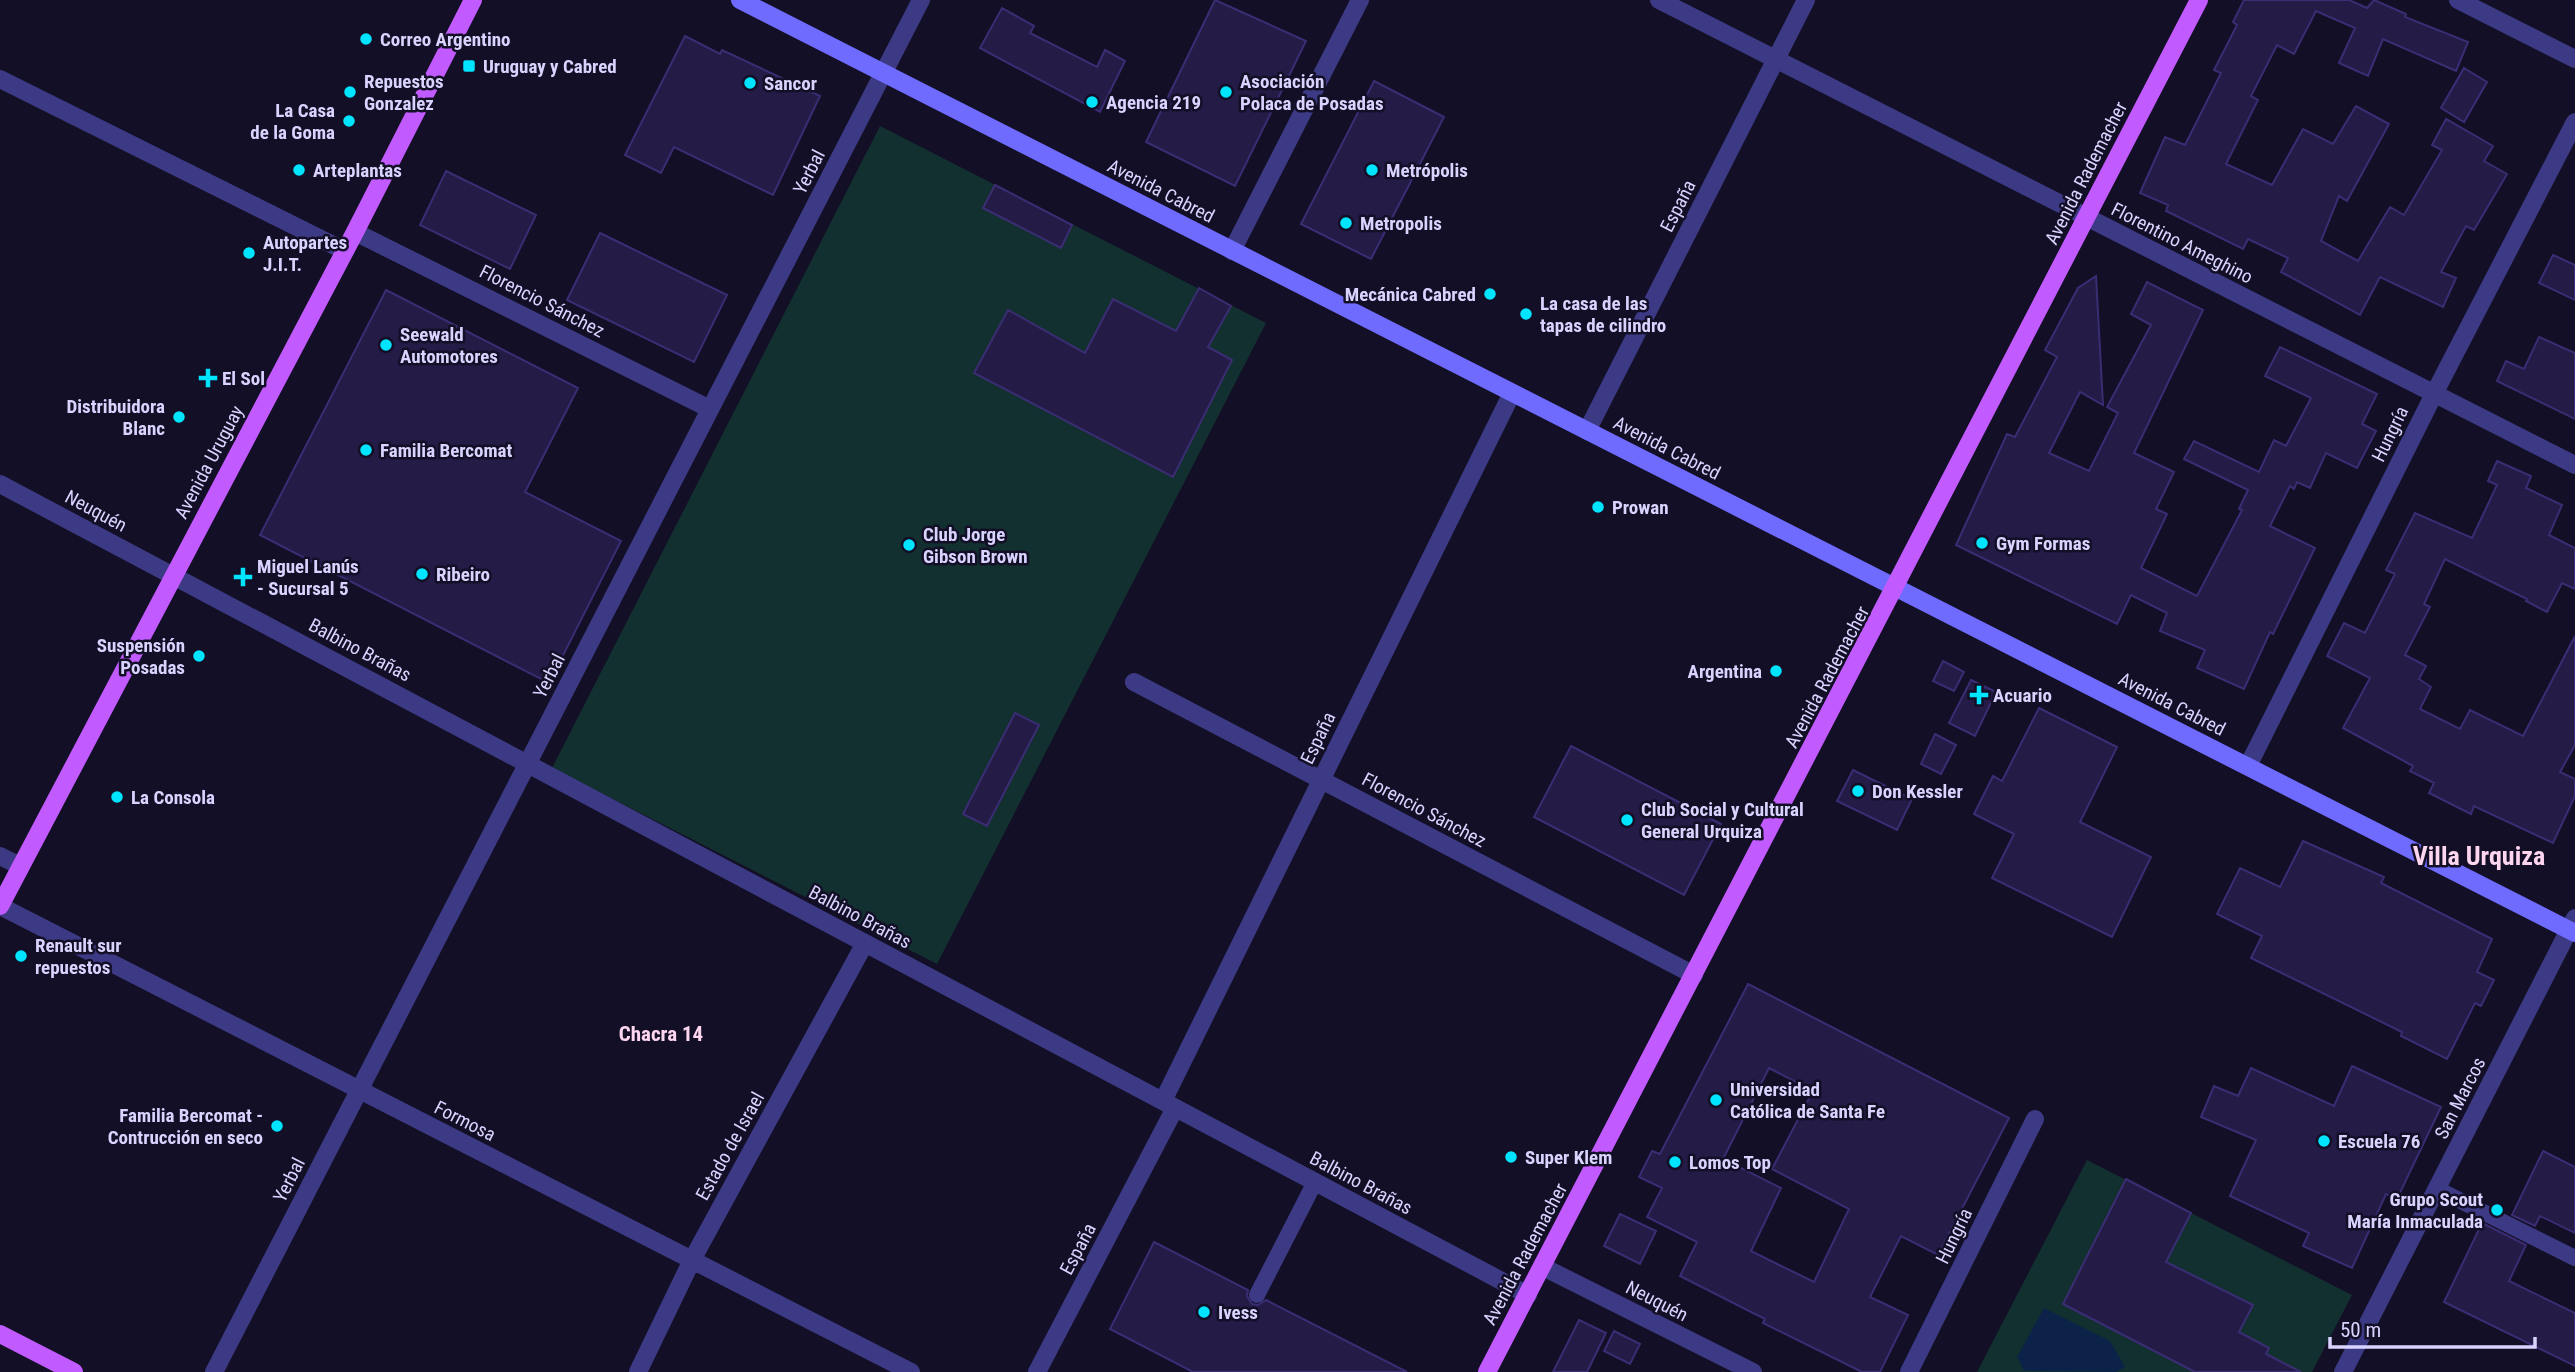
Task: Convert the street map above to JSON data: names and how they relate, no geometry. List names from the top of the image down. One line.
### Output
{"streets":{"main road":["Avenida Rademacher","Avenida Cabred","Avenida Uruguay"],"street":["Yerbal","España","Florentino Ameghino","Florencio Sánchez","Hungría","Neuquén","Balbino Brañas","San Marcos","Formosa","Estado de Israel"]},"crossings":[["Yerbal","Avenida Cabred"],["Yerbal","Florencio Sánchez"],["Yerbal","Balbino Brañas"],["Yerbal","Formosa"],["Avenida Rademacher","Avenida Cabred"],["Avenida Rademacher","Florentino Ameghino"],["Avenida Rademacher","Florencio Sánchez"],["Avenida Rademacher","Neuquén"],["Avenida Rademacher","Balbino Brañas"],["Avenida Cabred","España"],["Avenida Cabred","Hungría"],["Avenida Cabred","San Marcos"],["España","Florentino Ameghino"],["España","Florencio Sánchez"],["España","Balbino Brañas"],["Florentino Ameghino","Hungría"],["Florencio Sánchez","Avenida Uruguay"],["Avenida Uruguay","Neuquén"],["Avenida Uruguay","Balbino Brañas"],["Avenida Uruguay","Formosa"],["Neuquén","Balbino Brañas"],["Balbino Brañas","Estado de Israel"],["Formosa","Estado de Israel"]],"districts":["Villa Urquiza","Chacra 14"],"places":{"other":["Correo Argentino","Sancor","Repuestos Gonzalez","Asociación Polaca de Posadas","Agencia 219","La Casa de la Goma","Arteplantas","Metrópolis","Metropolis","Autopartes J.I.T.","Mecánica Cabred","La casa de las tapas de cilindro","Seewald Automotores","Distribuidora Blanc","Familia Bercomat","Prowan","Gym Formas","Club Jorge Gibson Brown","Ribeiro","Suspensión Posadas","Argentina","Don Kessler","La Consola","Club Social y Cultural General Urquiza","Renault sur repuestos","Universidad Católica de Santa Fe","Familia Bercomat - Contrucción en seco","Escuela 76","Super Klem","Lomos Top","Grupo Scout María Inmaculada","Ivess"],"transit":["Uruguay y Cabred"],"health":["El Sol","Miguel Lanús - Sucursal 5","Acuario"]},"scale_bar":"50 m"}
